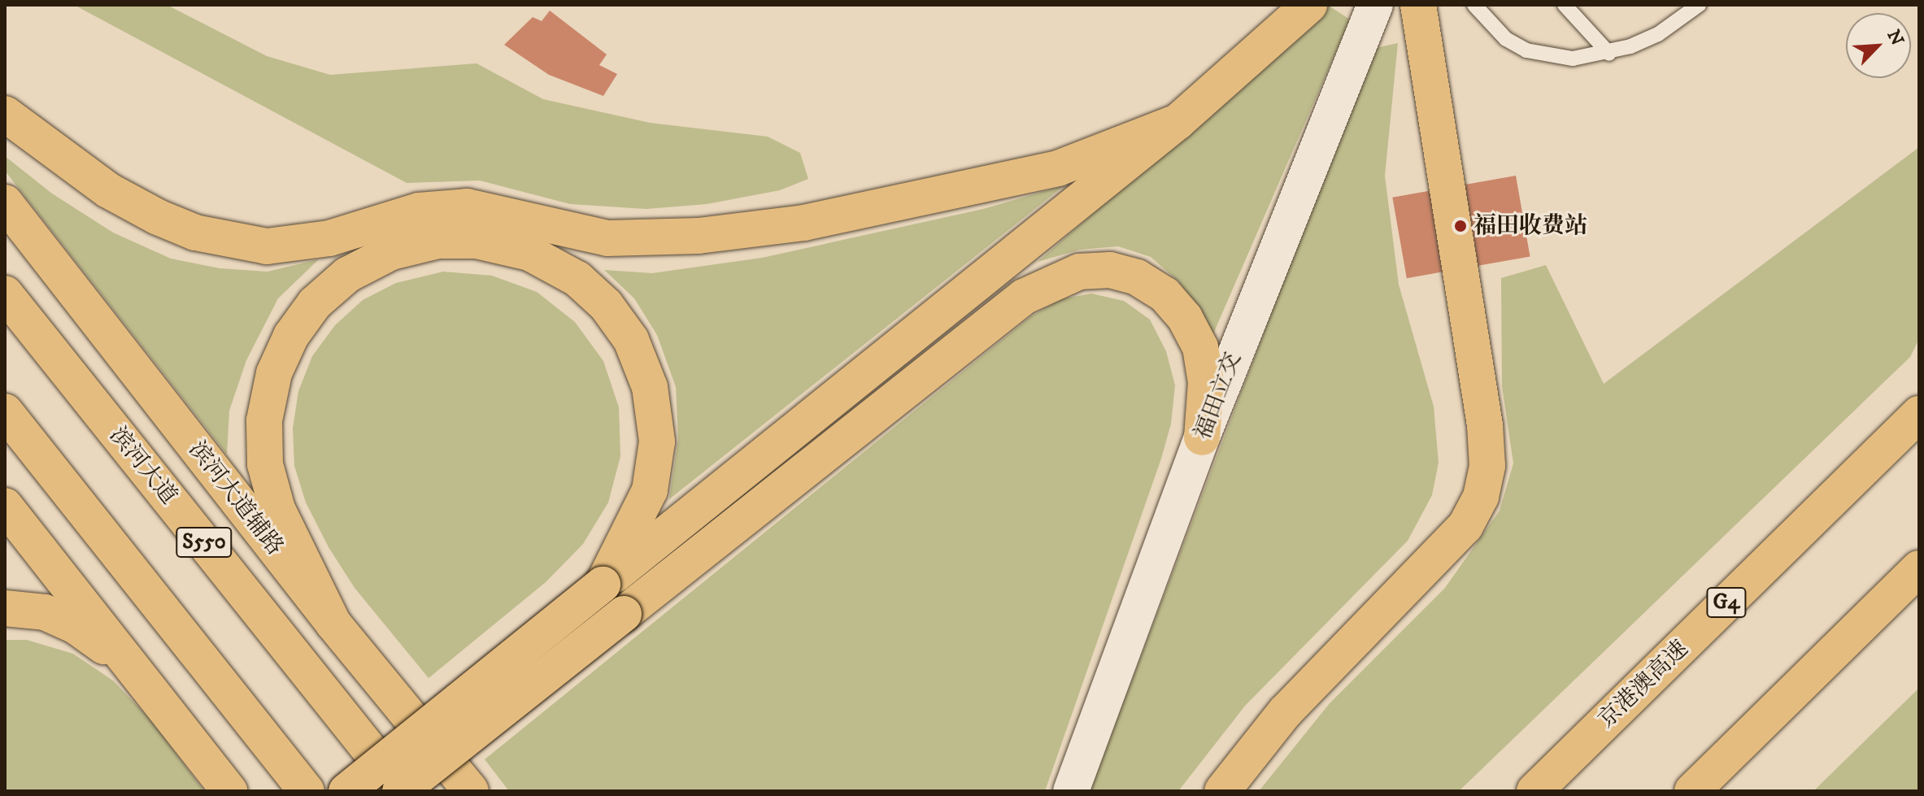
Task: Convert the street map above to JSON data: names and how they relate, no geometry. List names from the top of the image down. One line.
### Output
{"streets":{"main road":["滨河大道","滨河大道辅路","S550","G4","京港澳高速"],"street":["福田立交"]},"places":["福田收费站"],"north":"top right"}
